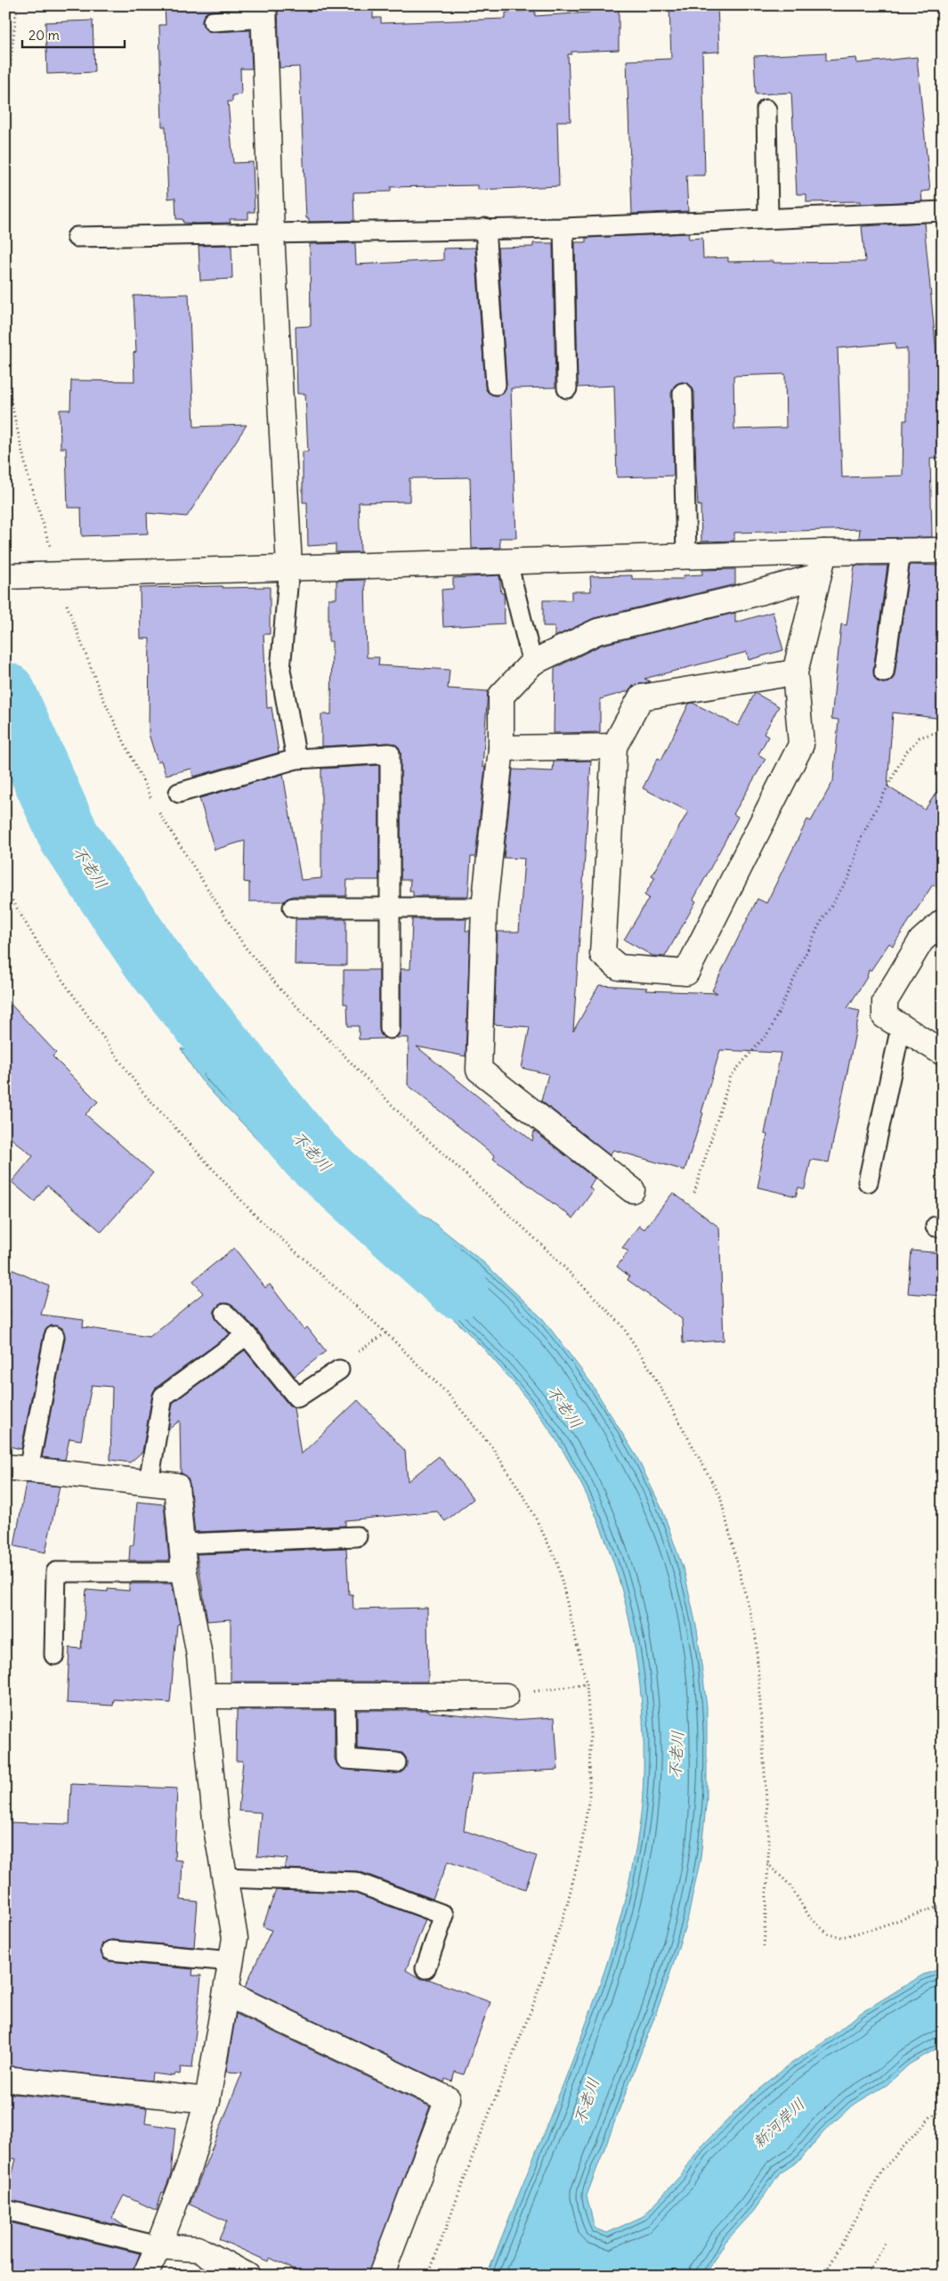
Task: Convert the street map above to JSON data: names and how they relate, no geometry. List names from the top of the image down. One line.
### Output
{"water":["不老川","新河岸川"],"scale_bar":"20 m"}
